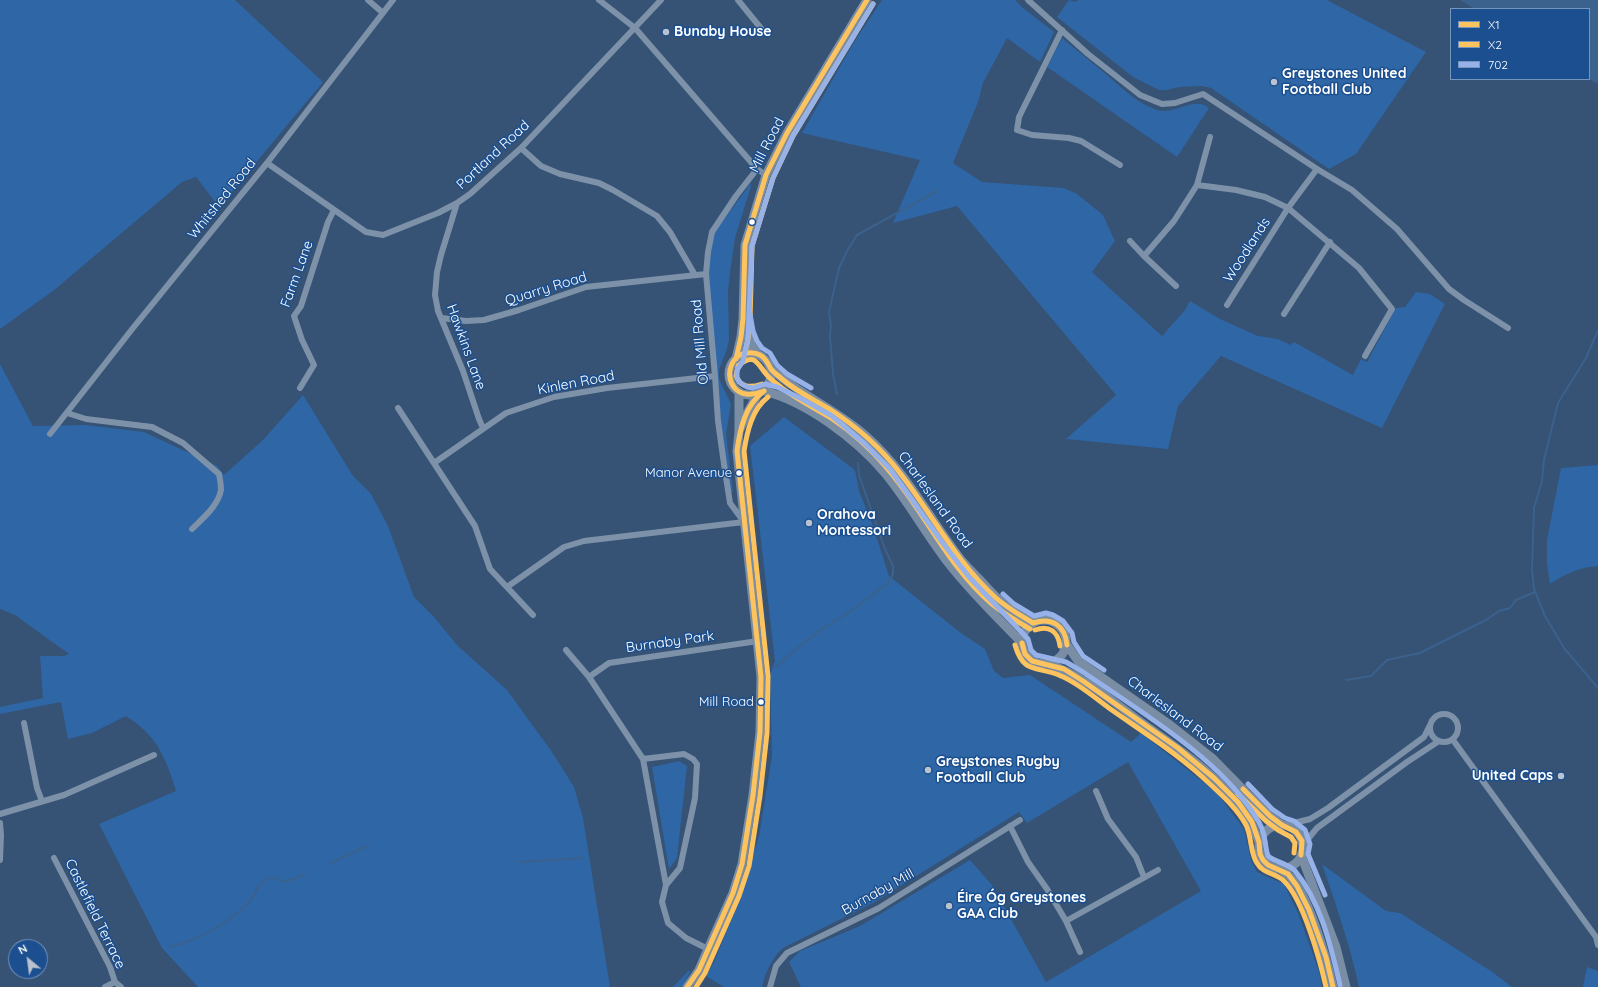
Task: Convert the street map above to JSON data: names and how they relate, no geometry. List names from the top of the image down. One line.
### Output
{"streets":{"main road":["Mill Road","Charlesland Road"],"street":["Portland Road","Whitshed Road","Woodlands","Farm Lane","Quarry Road","Old Mill Road","Hawkins Lane","Kinlen Road","Burnaby Park","Burnaby Mill","Castlefield Terrace"]},"crossings":[["Mill Road","Charlesland Road"],["Portland Road","Whitshed Road"],["Portland Road","Farm Lane"],["Portland Road","Hawkins Lane"],["Quarry Road","Old Mill Road"],["Quarry Road","Hawkins Lane"],["Old Mill Road","Kinlen Road"],["Hawkins Lane","Kinlen Road"]],"places":["Bunaby House","Greystones United Football Club","Manor Avenue","Orahova Montessori","Mill Road","Greystones Rugby Football Club","United Caps","Éire Óg Greystones GAA Club"],"lines":["transit line X1","transit line X2","transit line 702"],"legend":["X1","X2","702"],"north":"top left"}
